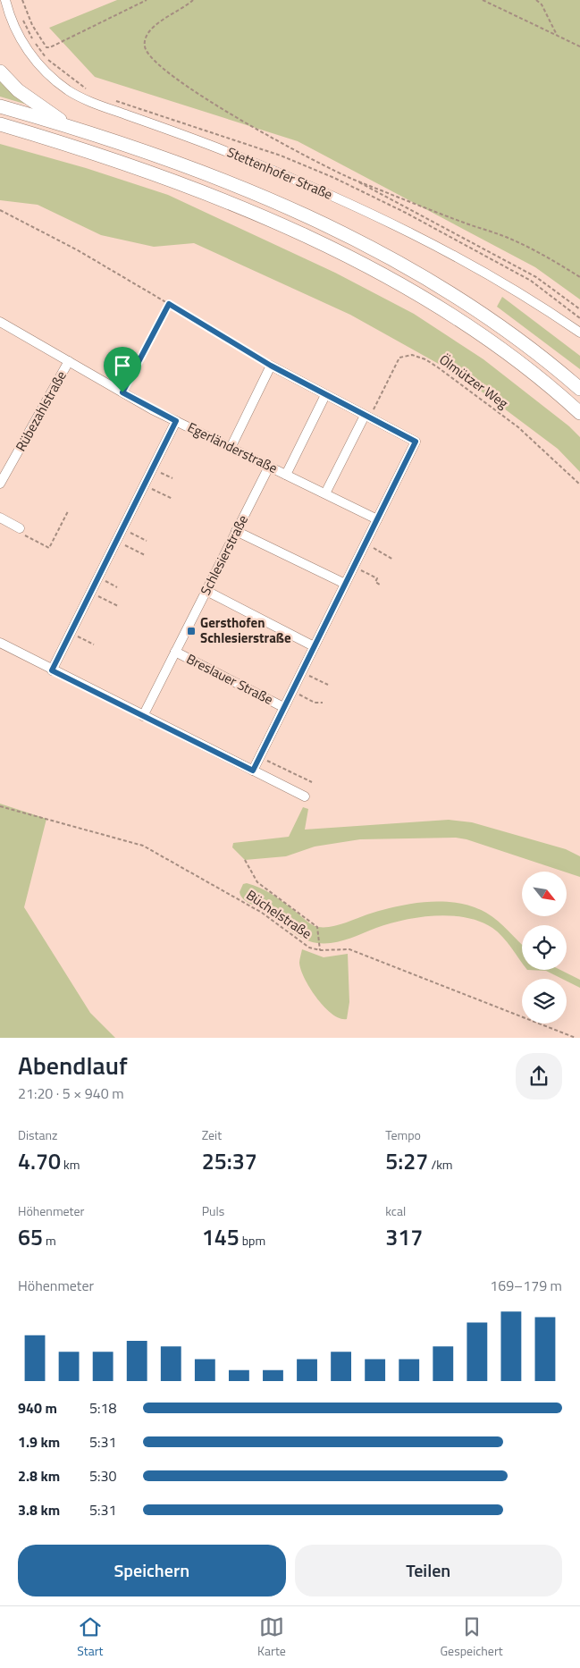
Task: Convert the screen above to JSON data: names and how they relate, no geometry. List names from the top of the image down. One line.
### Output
{"streets":{"street":["Stettenhofer Straße","Rübezahlstraße","Egerländerstraße","Schlesierstraße","Breslauer Straße"],"path":["Ölmützer Weg","Büchelstraße"]},"crossings":[["Rübezahlstraße","Egerländerstraße"],["Egerländerstraße","Schlesierstraße"],["Schlesierstraße","Breslauer Straße"]],"places":{"transit":["Gersthofen Schlesierstraße"]},"north":"bottom right","page":{"heading":["Abendlauf","21:20 · 5 × 940 m"],"stats":[["Distanz","4.70 km"],["Zeit","25:37"],["Tempo","5:27 /km"],["Höhenmeter","65 m"],["Puls","145 bpm"],["kcal","317"]],"chart":["Höhenmeter","169–179 m"],"list":[{"name":"940 m","note":"5:18"},{"name":"1.9 km","note":"5:31"},{"name":"2.8 km","note":"5:30"},{"name":"3.8 km","note":"5:31"}],"buttons":["Speichern","Teilen"],"tabs":["Start","Karte","Gespeichert"]}}
